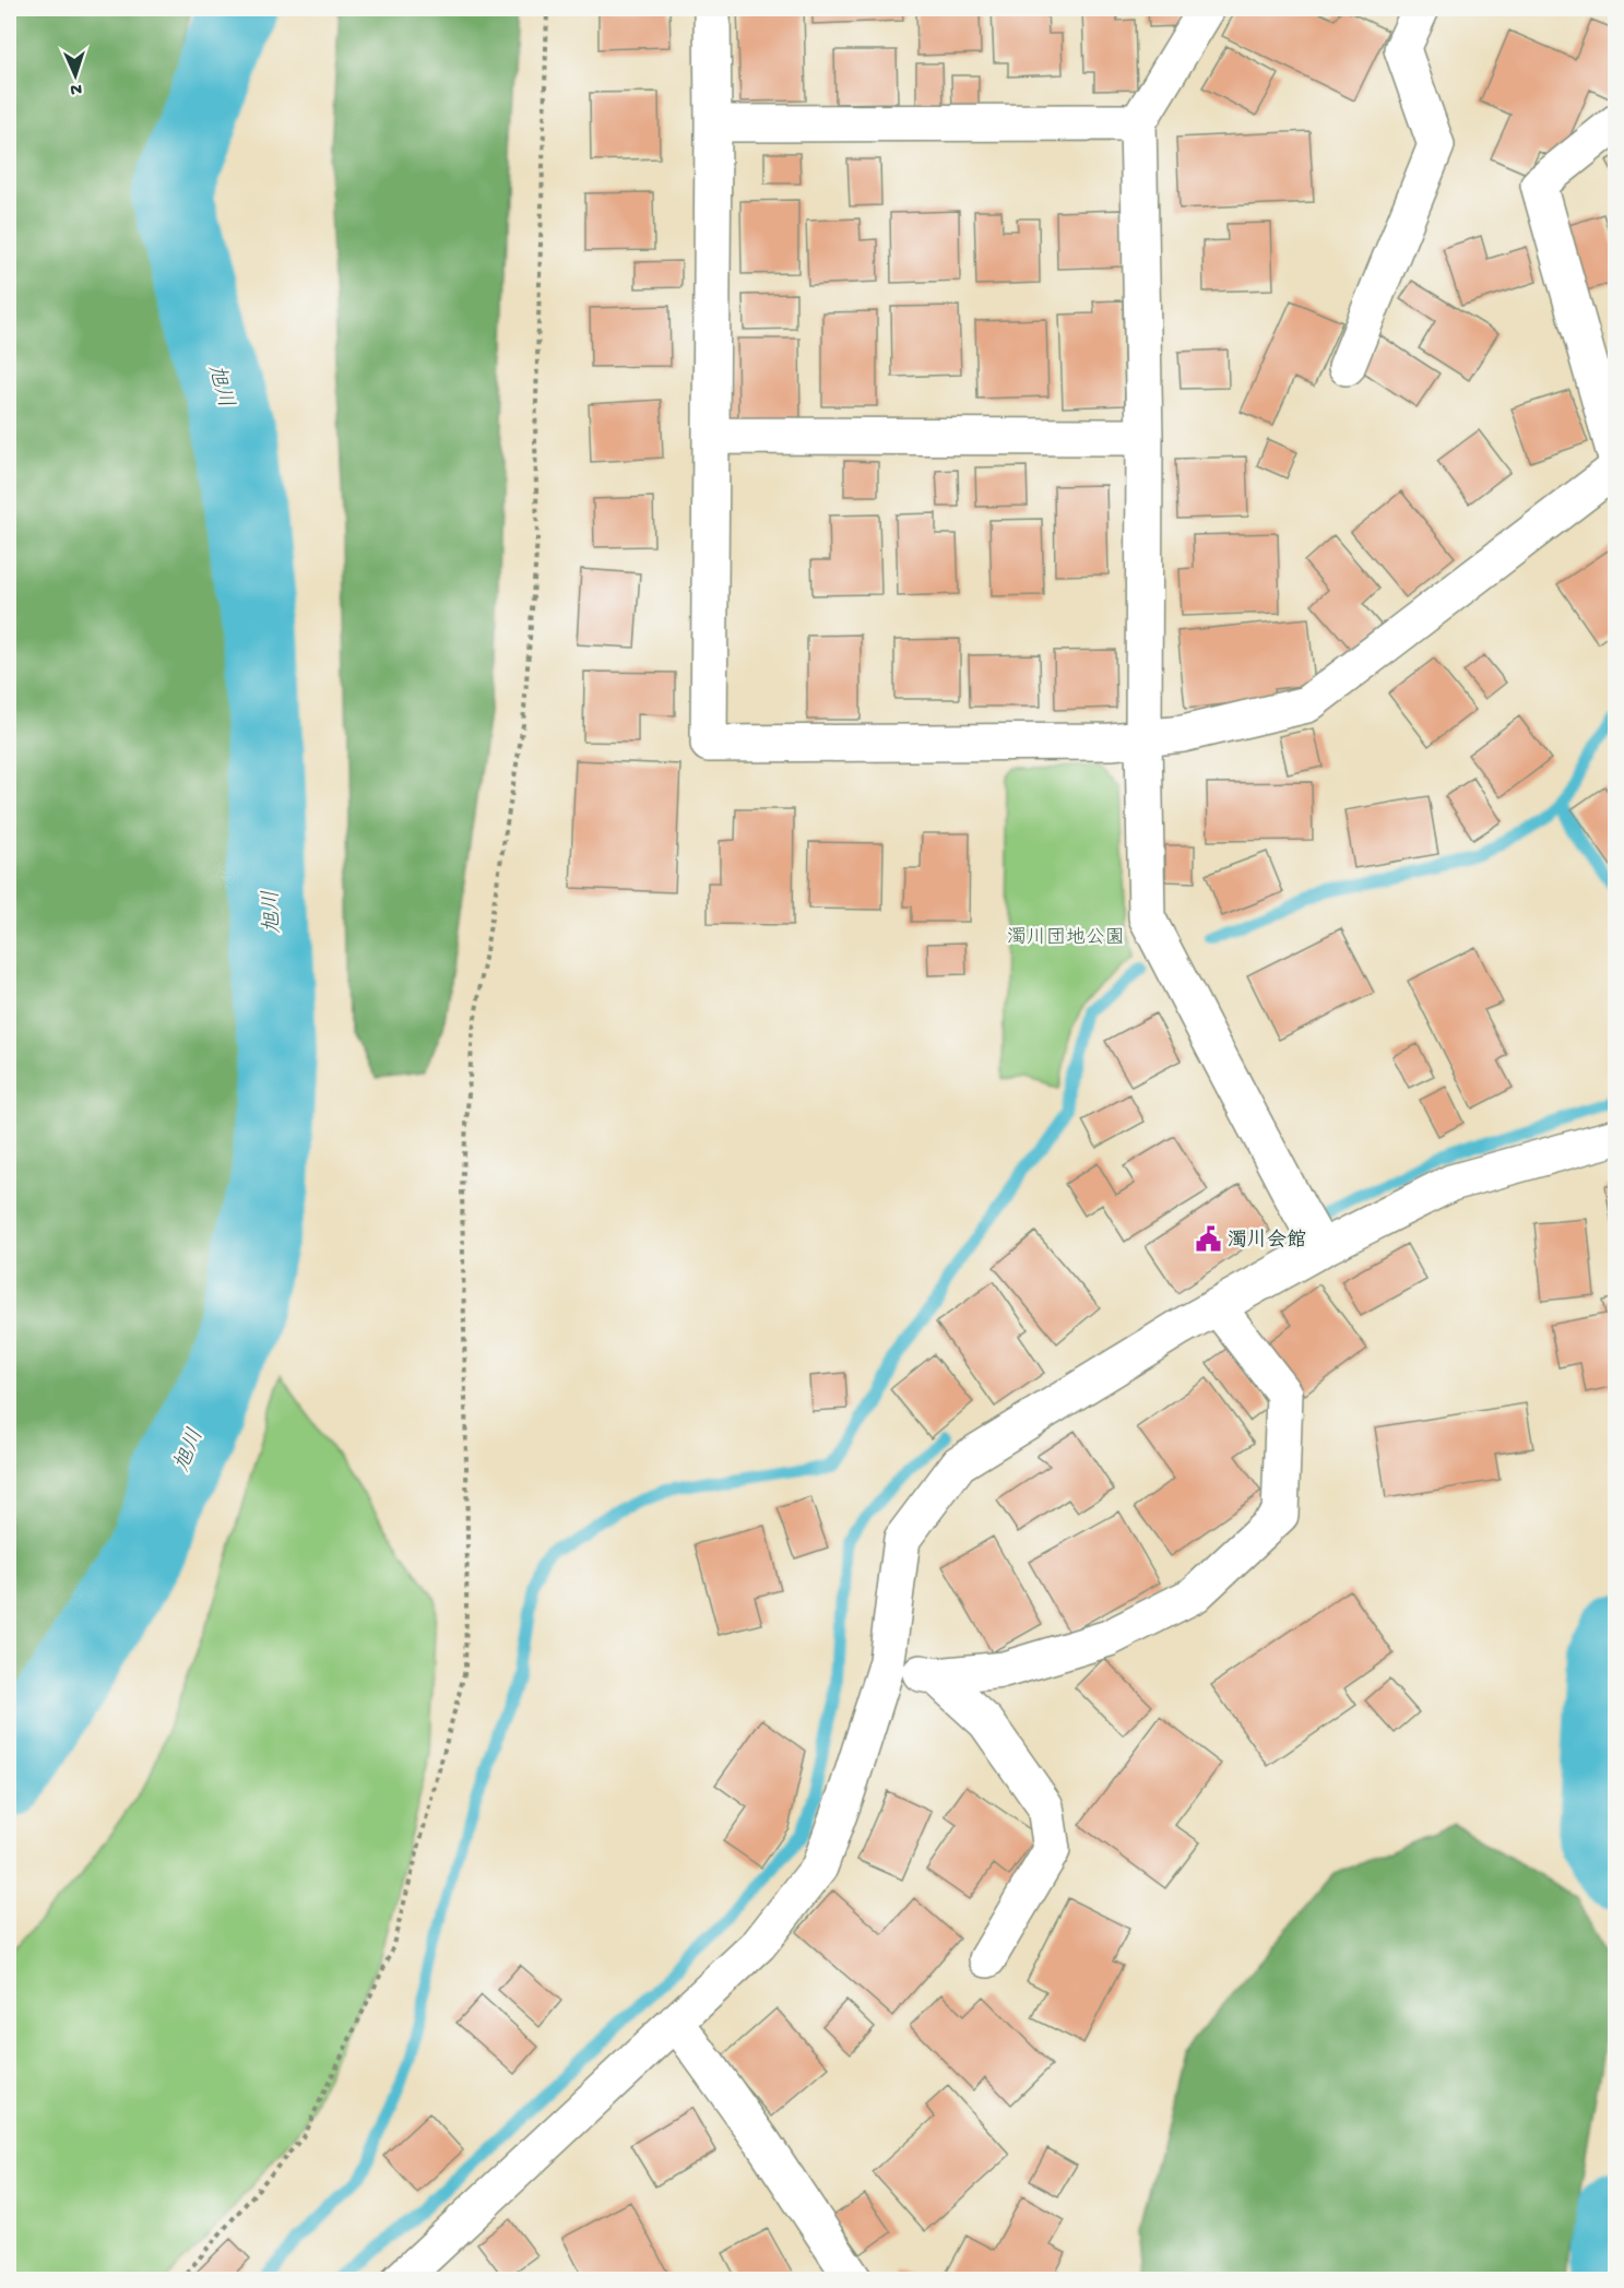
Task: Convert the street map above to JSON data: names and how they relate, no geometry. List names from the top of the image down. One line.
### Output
{"water":["旭川"],"parks":["濁川団地公園"],"places":{"public building":["濁川会館"]},"north":"bottom"}
